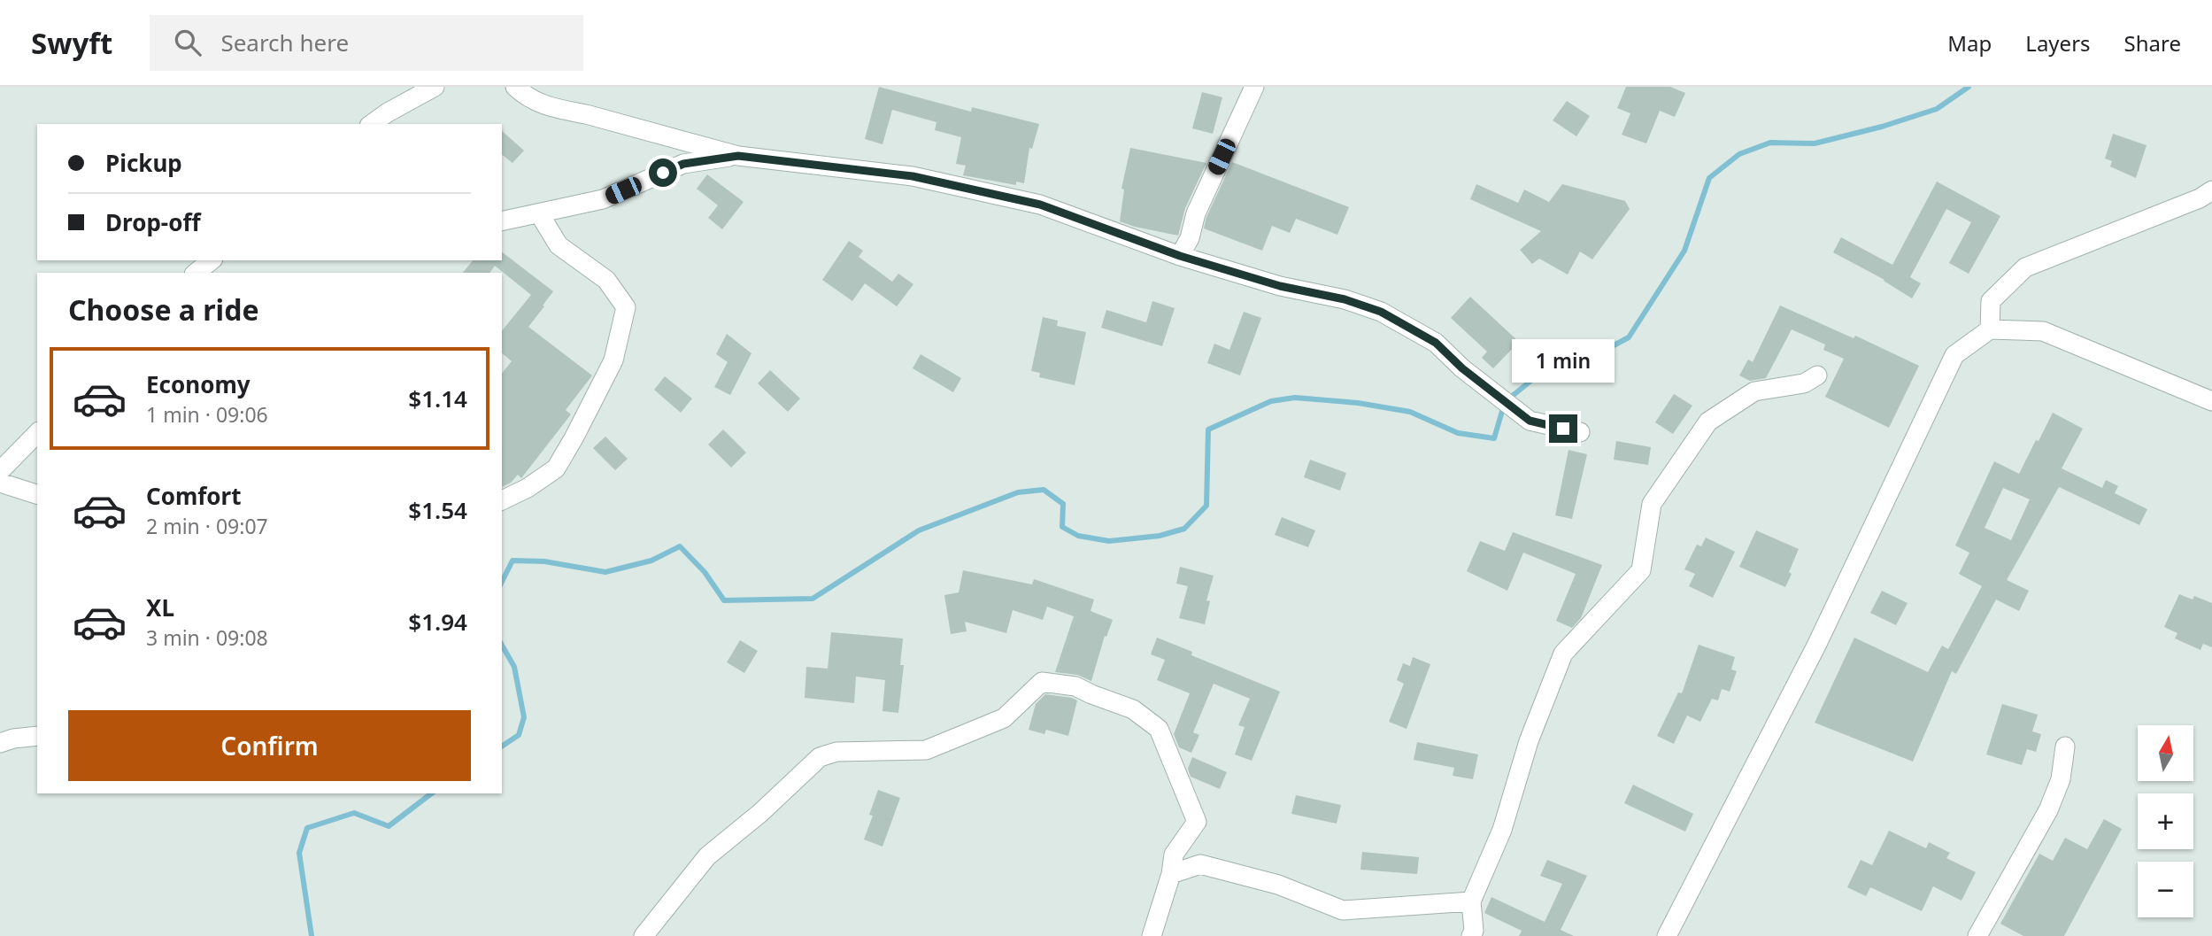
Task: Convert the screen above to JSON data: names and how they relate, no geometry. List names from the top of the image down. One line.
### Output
{"north":"top","page":{"header":"Swyft","search":"Search here","nav":["Map","Layers","Share"],"banner":["Pickup","Drop-off"],"heading":"Choose a ride","bubble":"1 min","list":[{"name":"Economy","note":"1 min · 09:06","value":"$1.14"},{"name":"Comfort","note":"2 min · 09:07","value":"$1.54"},{"name":"XL","note":"3 min · 09:08","value":"$1.94"}],"buttons":"Confirm","map_buttons":["+","−"]}}
